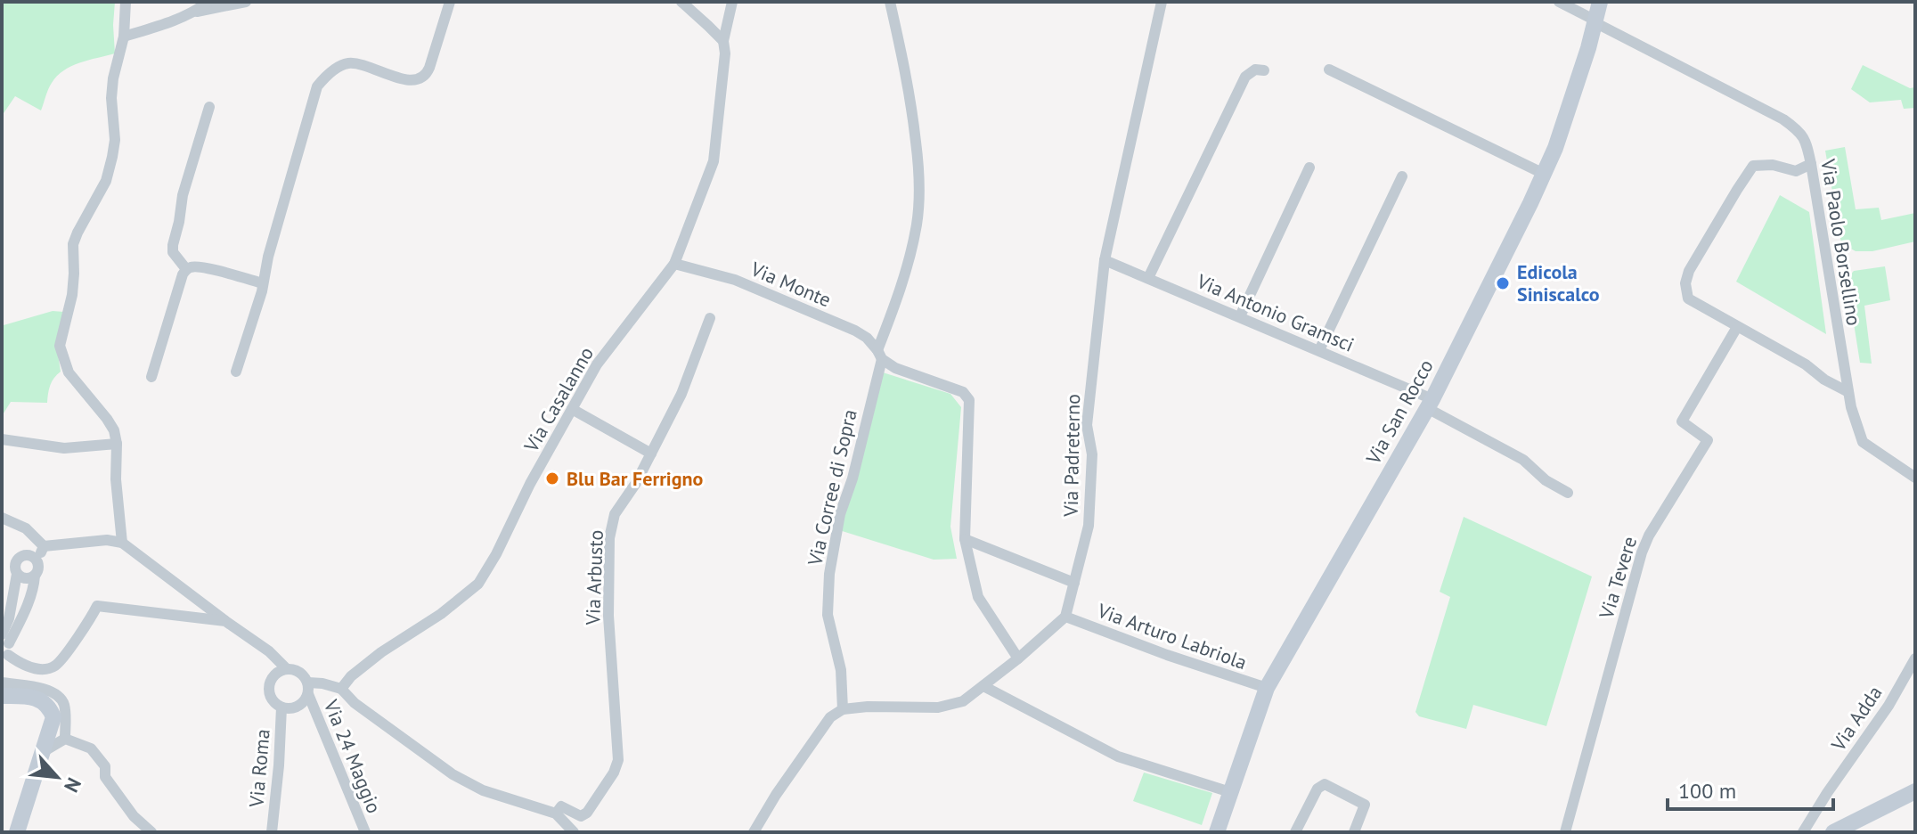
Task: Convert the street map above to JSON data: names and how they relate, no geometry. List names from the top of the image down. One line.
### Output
{"streets":{"street":["Via Paolo Borsellino","Via Monte","Via Antonio Gramsci","Via Casalanno","Via San Rocco","Via Padreterno","Via Corree di Sopra","Via Arbusto","Via Tevere","Via Arturo Labriola","Via Adda","Via 24 Maggio","Via Roma"]},"crossings":[["Via Paolo Borsellino","Via San Rocco"],["Via Monte","Via Casalanno"],["Via Monte","Via Corree di Sopra"],["Via Antonio Gramsci","Via San Rocco"],["Via Antonio Gramsci","Via Padreterno"],["Via San Rocco","Via Arturo Labriola"],["Via Padreterno","Via Arturo Labriola"],["Via 24 Maggio","Via Roma"]],"places":["Edicola Siniscalco","Blu Bar Ferrigno"],"scale_bar":"100 m","north":"bottom right"}
